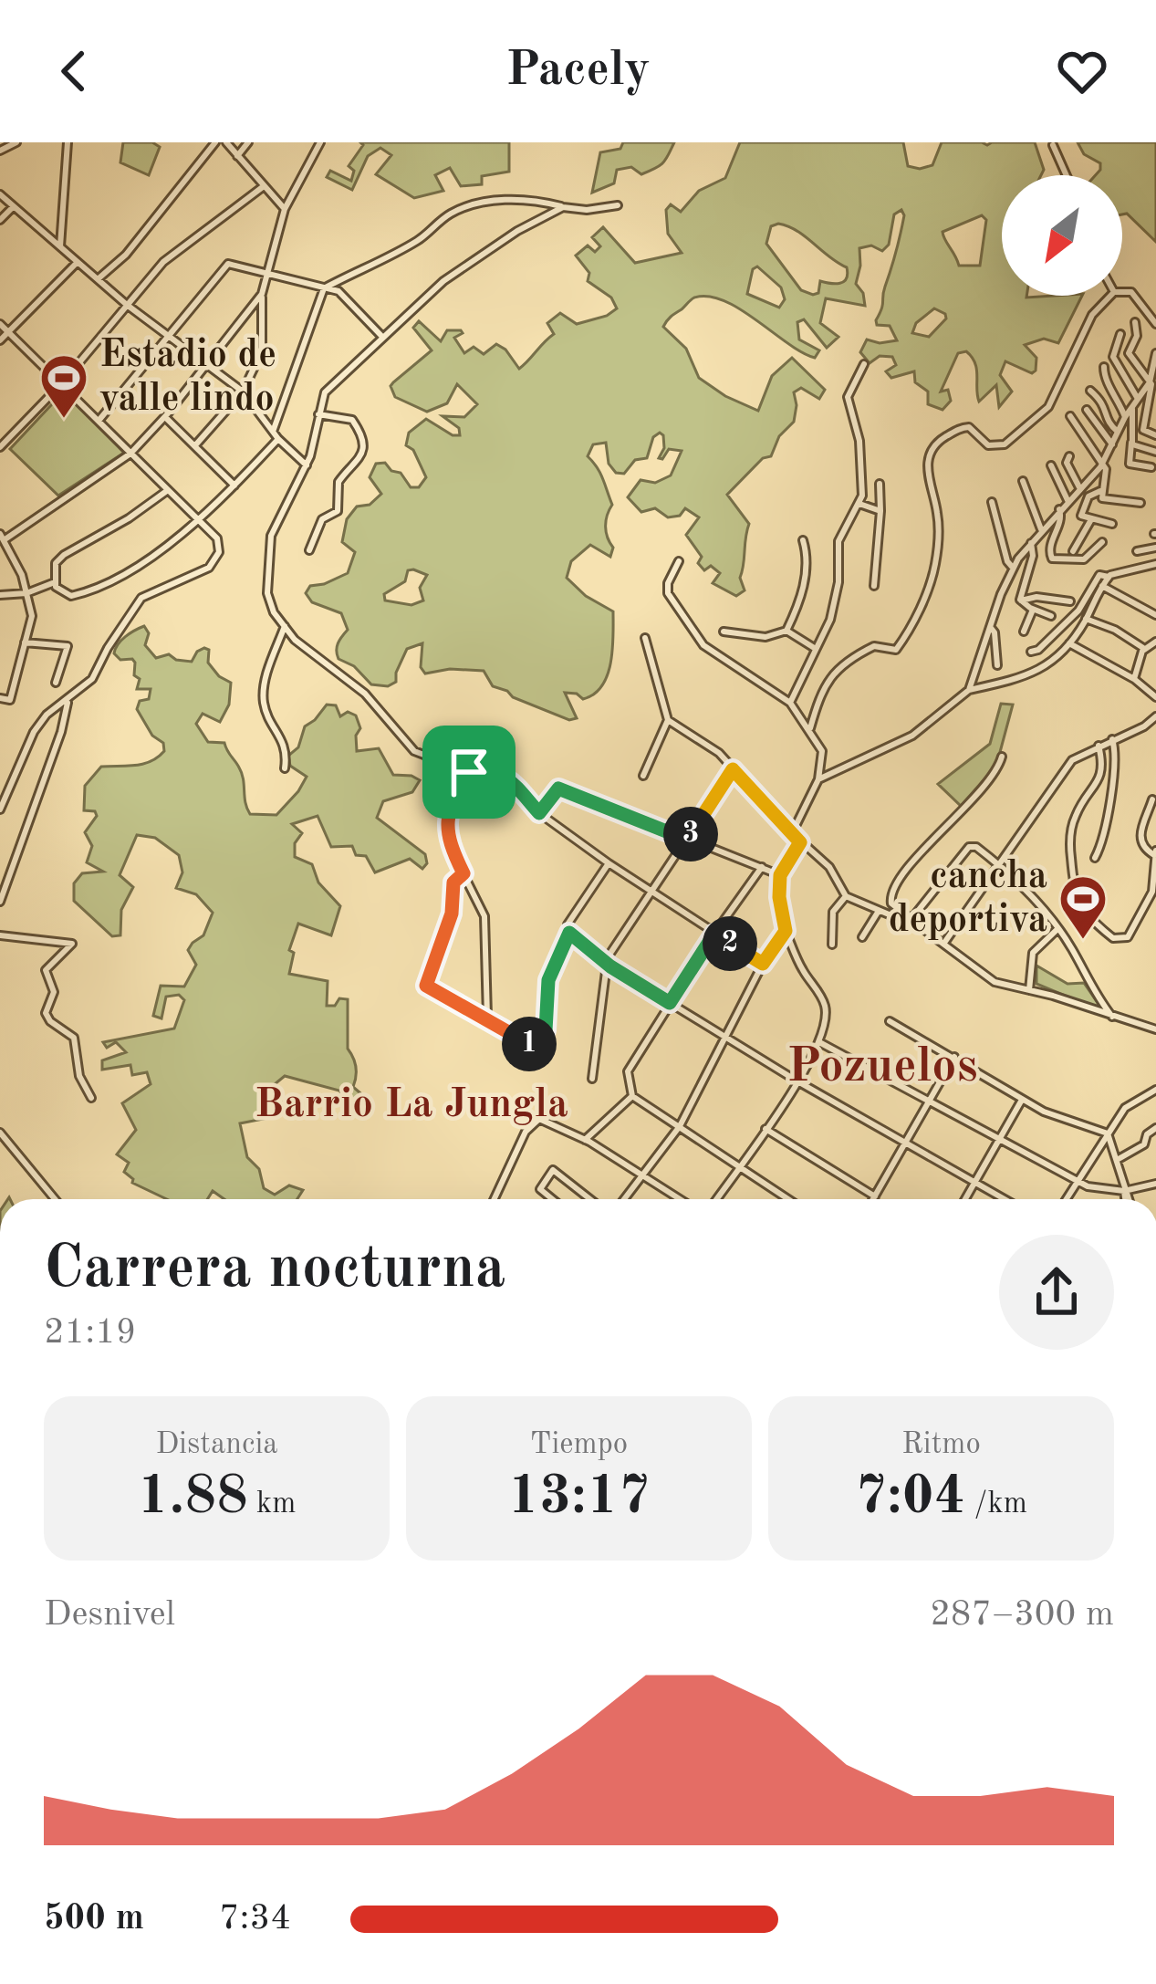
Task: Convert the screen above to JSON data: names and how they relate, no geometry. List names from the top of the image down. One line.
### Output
{"districts":["Pozuelos","Barrio La Jungla"],"places":{"sports":["Estadio de valle lindo","cancha deportiva"]},"north":"bottom left","page":{"header":"Pacely","pins":["3","2","1"],"heading":["Carrera nocturna","21:19"],"stats":[["Distancia","1.88 km"],["Tiempo","13:17"],["Ritmo","7:04 /km"]],"chart":["Desnivel","287–300 m"],"list":[{"name":"500 m","note":"7:34"}]}}
